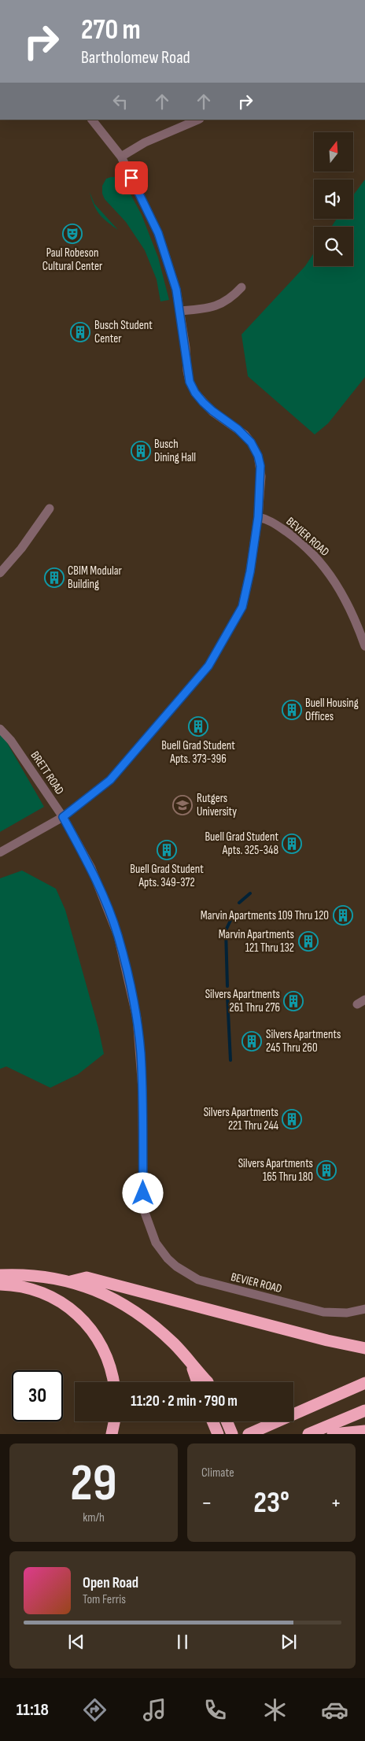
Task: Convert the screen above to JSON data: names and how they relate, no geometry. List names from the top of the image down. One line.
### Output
{"streets":{"street":["BEVIER ROAD","BRETT ROAD"]},"crossings":[["BEVIER ROAD","BRETT ROAD"]],"places":{"theatre":["Paul Robeson Cultural Center"],"building":["Busch Student Center","Busch Dining Hall","CBIM Modular Building","Buell Housing Offices","Buell Grad Student Apts. 373-396","Buell Grad Student Apts. 325-348","Buell Grad Student Apts. 349-372","Marvin Apartments 109 Thru 120","Marvin Apartments 121 Thru 132","Silvers Apartments 261 Thru 276","Silvers Apartments 245 Thru 260","Silvers Apartments 221 Thru 244","Silvers Apartments 165 Thru 180"],"school or university":["Rutgers University"]},"north":"top","page":{"turn":["270 m","Bartholomew Road"],"limit":"30","trip":"11:20 · 2 min · 790 m","tile":[["29","km/h"],"Climate"],"heat":["−","23°","+"],"song":["Open Road","Tom Ferris"],"tabs":"11:18"}}
